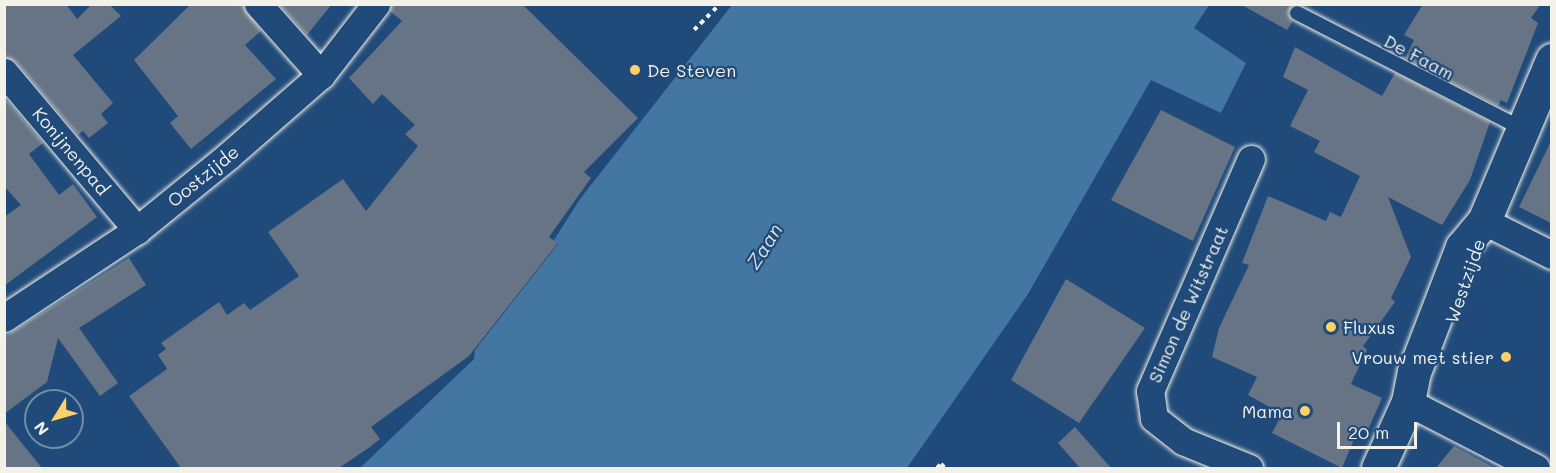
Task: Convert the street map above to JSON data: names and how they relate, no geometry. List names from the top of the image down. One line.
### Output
{"streets":{"street":["Konijnenpad","Oostzijde","Westzijde","Simon de Witstraat"],"lane":["De Faam"]},"crossings":[["De Faam","Westzijde"],["Konijnenpad","Oostzijde"]],"water":["Zaan"],"places":["De Steven","Fluxus","Vrouw met stier","Mama"],"scale_bar":"20 m","north":"bottom left"}
